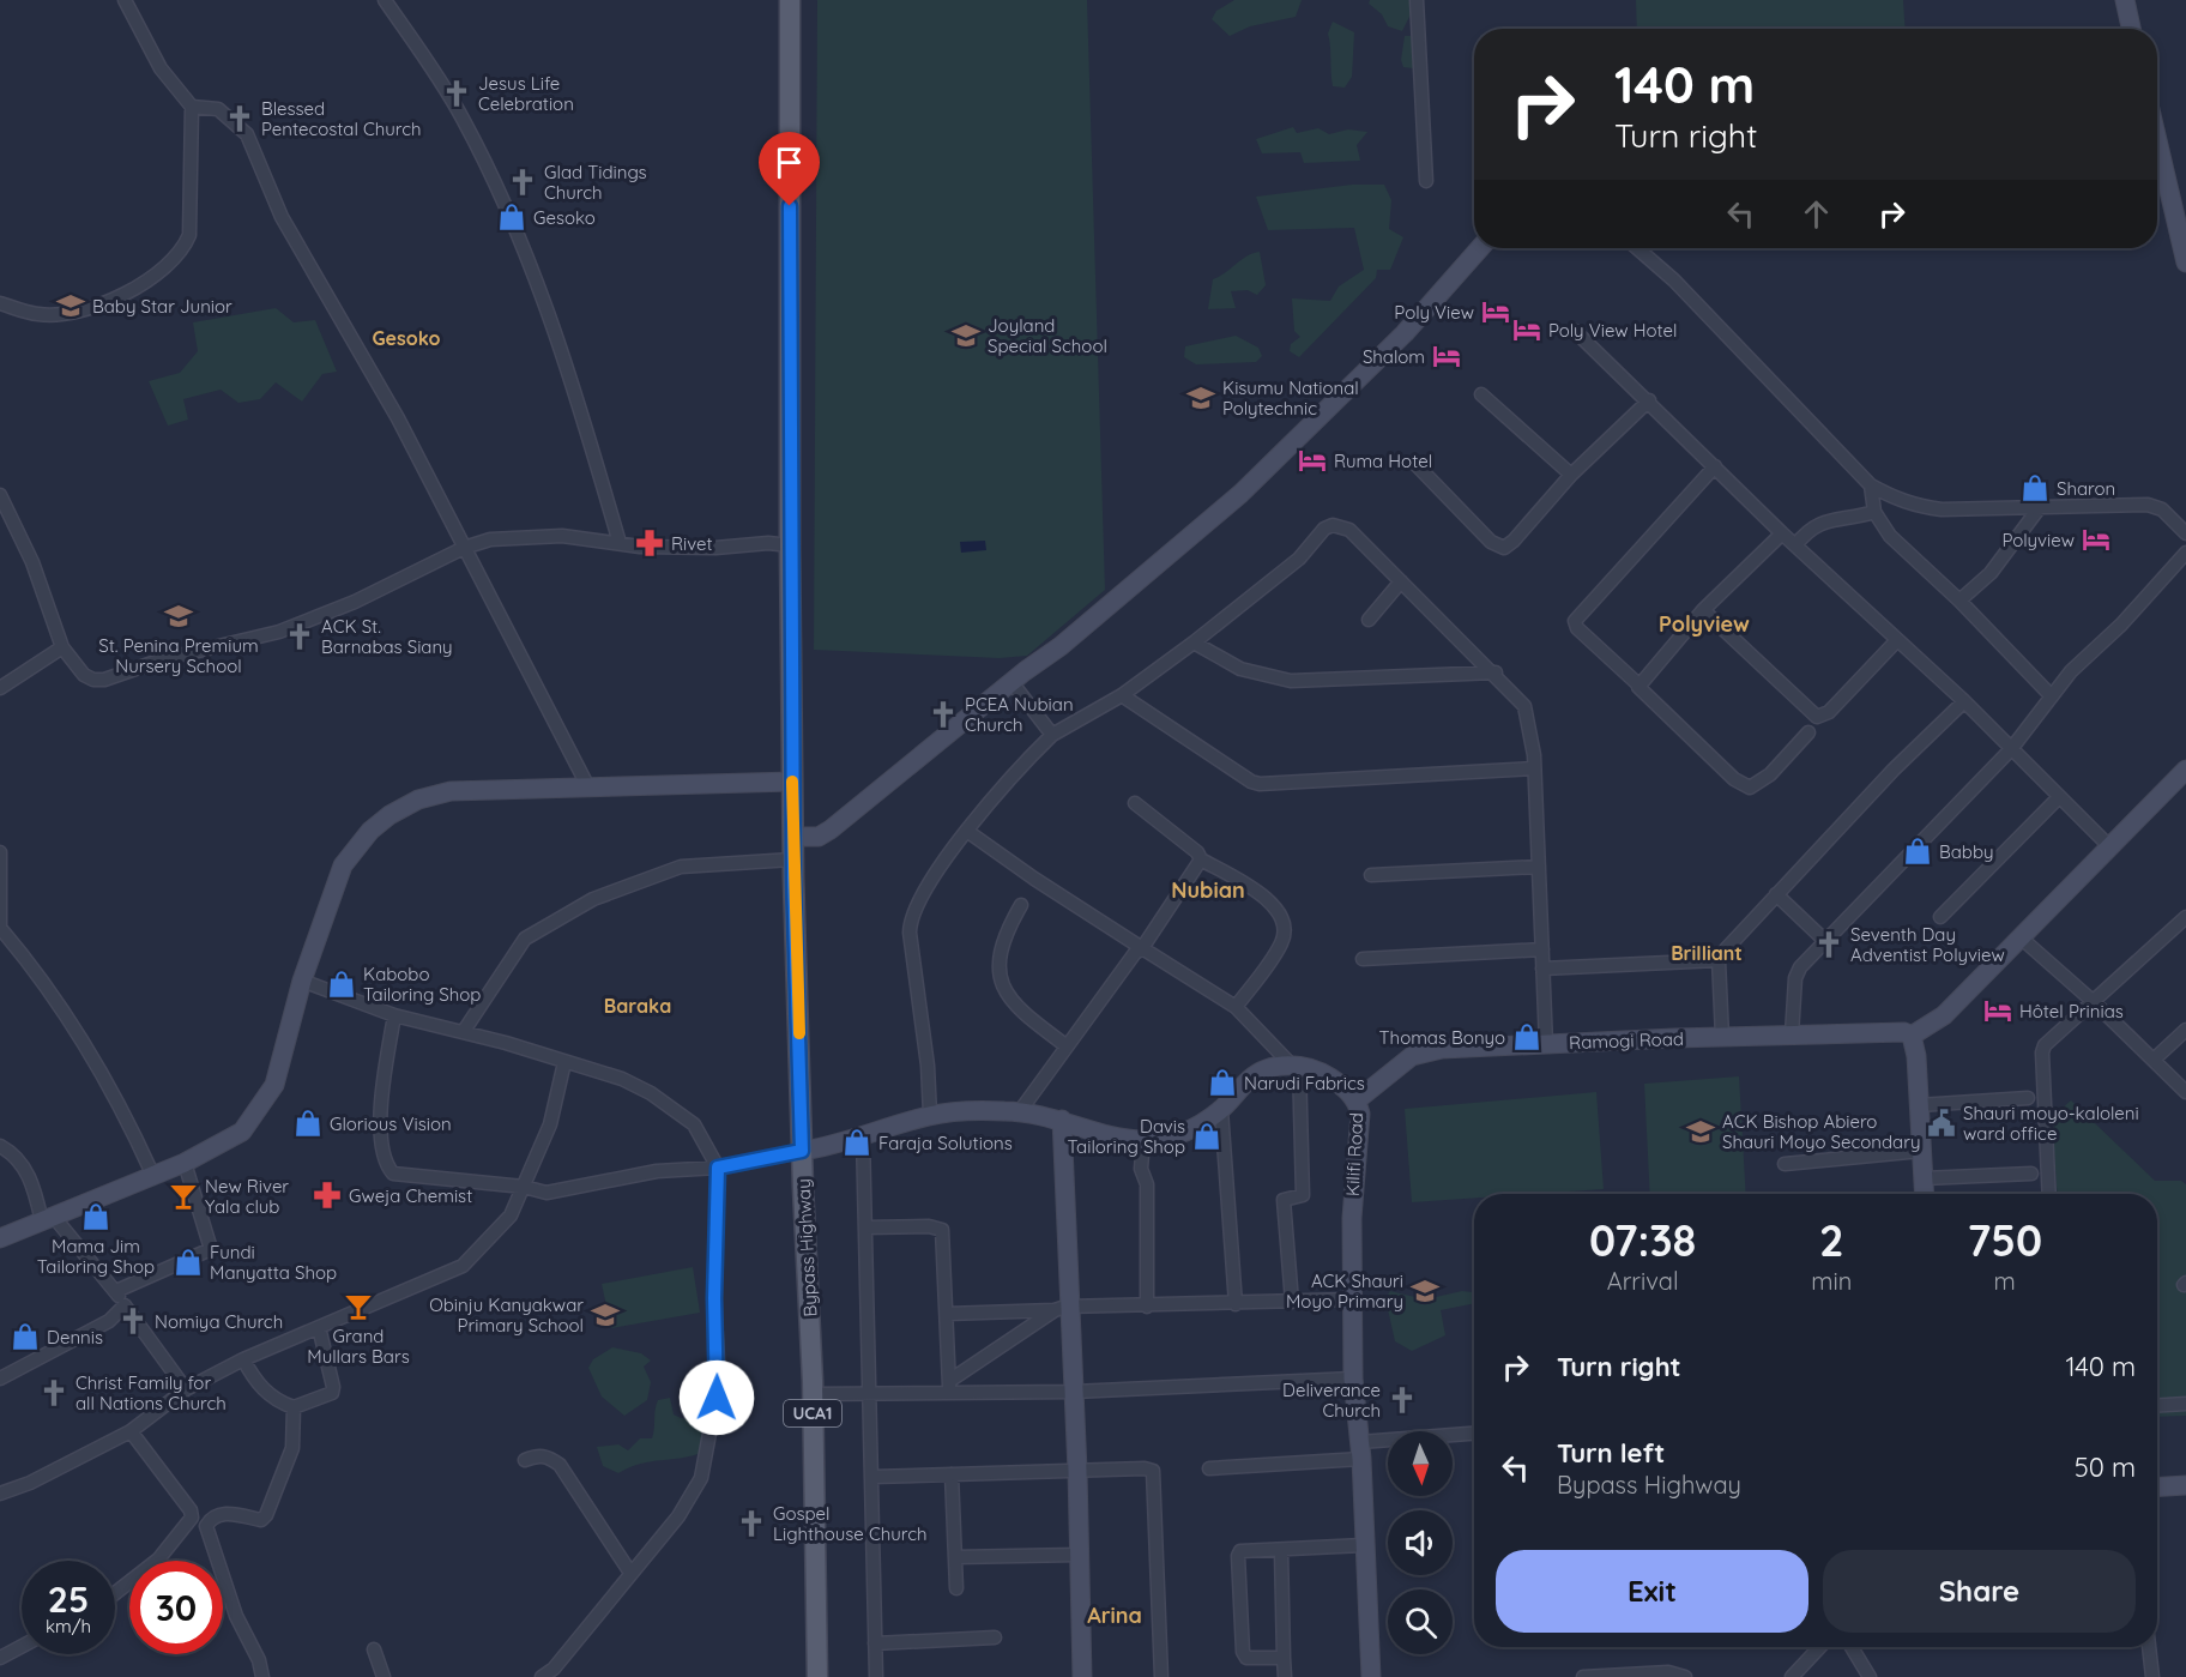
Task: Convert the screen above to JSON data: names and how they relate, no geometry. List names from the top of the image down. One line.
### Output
{"streets":{"main road":["Bypass Highway","UCA1"],"street":["Ramogi Road","Kilifi Road"]},"crossings":[["Ramogi Road","Kilifi Road"]],"districts":["Gesoko","Polyview","Nubian","Brilliant","Baraka","Arina"],"places":{"church":["Jesus Life Celebration","Blessed Pentecostal Church","Glad Tidings Church","ACK St. Barnabas Siany","PCEA Nubian Church","Seventh Day Adventist Polyview","Nomiya Church","Christ Family for all Nations Church","Deliverance Church","Gospel Lighthouse Church"],"shop":["Gesoko","Sharon","Babby","Kabobo Tailoring Shop","Thomas Bonyo","Narudi Fabrics","Glorious Vision","Davis Tailoring Shop","Faraja Solutions","Mama Jim Tailoring Shop","Fundi Manyatta Shop","Dennis"],"school or university":["Baby Star Junior","Joyland Special School","Kisumu National Polytechnic","St. Penina Premium Nursery School","ACK Bishop Abiero Shauri Moyo Secondary","ACK Shauri Moyo Primary","Obinju Kanyakwar Primary School"],"hotel":["Poly View","Poly View Hotel","Shalom","Ruma Hotel","Polyview","Hôtel Prinias"],"pharmacy":["Rivet","Gweja Chemist"],"public building":["Shauri moyo-kaloleni ward office"],"bar":["New River Yala club","Grand Mullars Bars"]},"north":"bottom","page":{"turn":["140 m","Turn right"],"eta":["07:38","Arrival","2","min","750","m"],"list":[{"name":"Turn right","value":"140 m"},{"name":"Turn left","note":"Bypass Highway","value":"50 m"}],"buttons":["Exit","Share"],"speed":"25 km/h","limit":"30"}}
